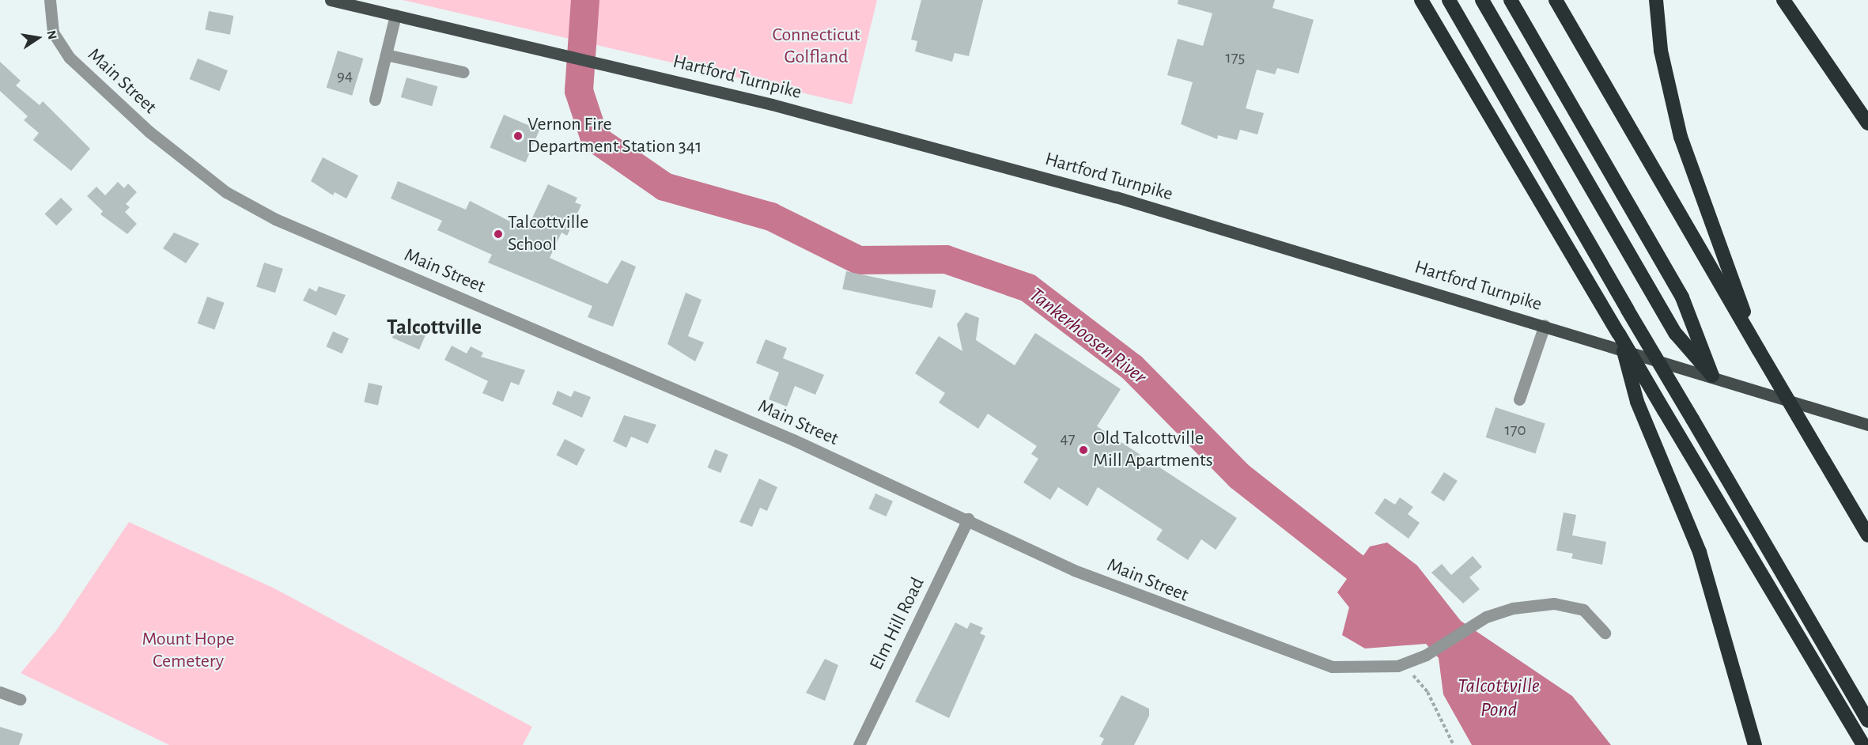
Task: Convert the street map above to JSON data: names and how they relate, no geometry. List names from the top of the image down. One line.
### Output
{"streets":{"main road":["Hartford Turnpike"],"street":["Main Street","Elm Hill Road"]},"crossings":[["Main Street","Elm Hill Road"]],"districts":["Talcottville"],"water":["Tankerhoosen River","Talcottville Pond"],"parks":["Connecticut Golfland","Mount Hope Cemetery"],"places":["Vernon Fire Department Station 341","Talcottville School","Old Talcottville Mill Apartments"],"house_numbers":["175","94","170","47"],"north":"right"}
